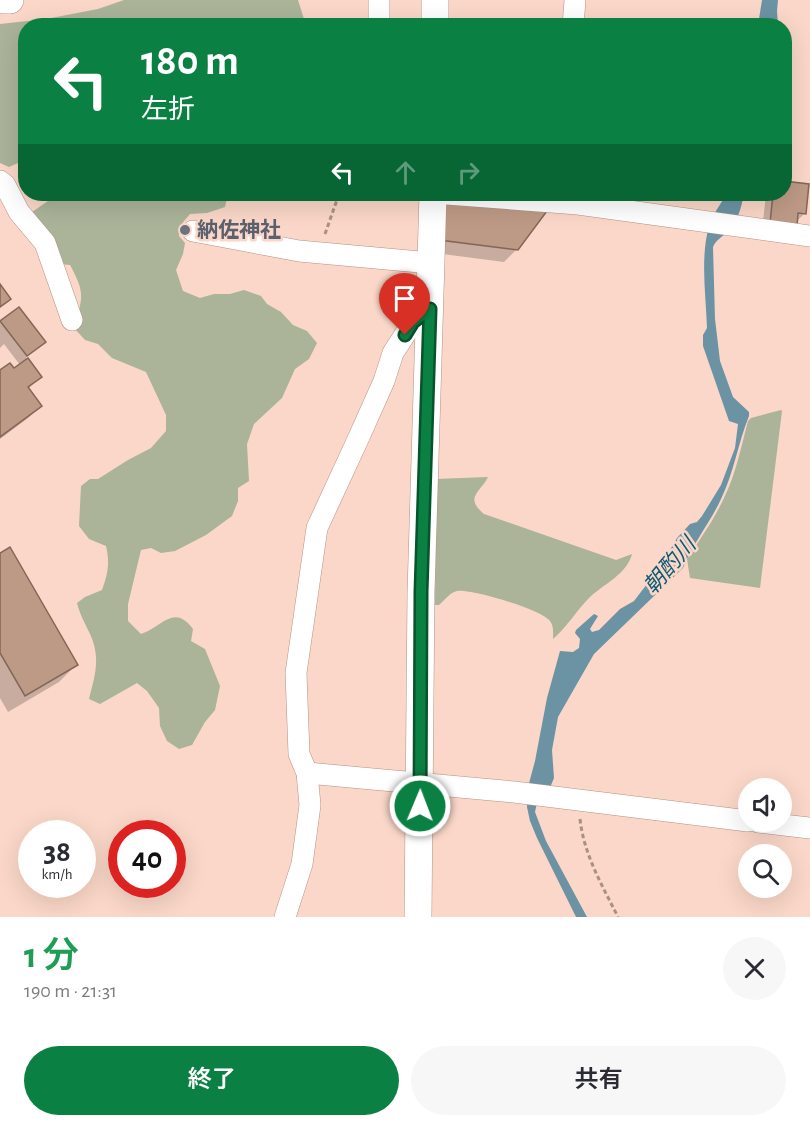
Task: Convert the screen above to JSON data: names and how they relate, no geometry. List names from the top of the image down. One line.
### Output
{"water":["朝酌川"],"places":["納佐神社"],"page":{"turn":["180 m","左折"],"speed":"38 km/h","limit":"40","heading":["1 分","190 m · 21:31"],"buttons":["終了","共有"]}}
